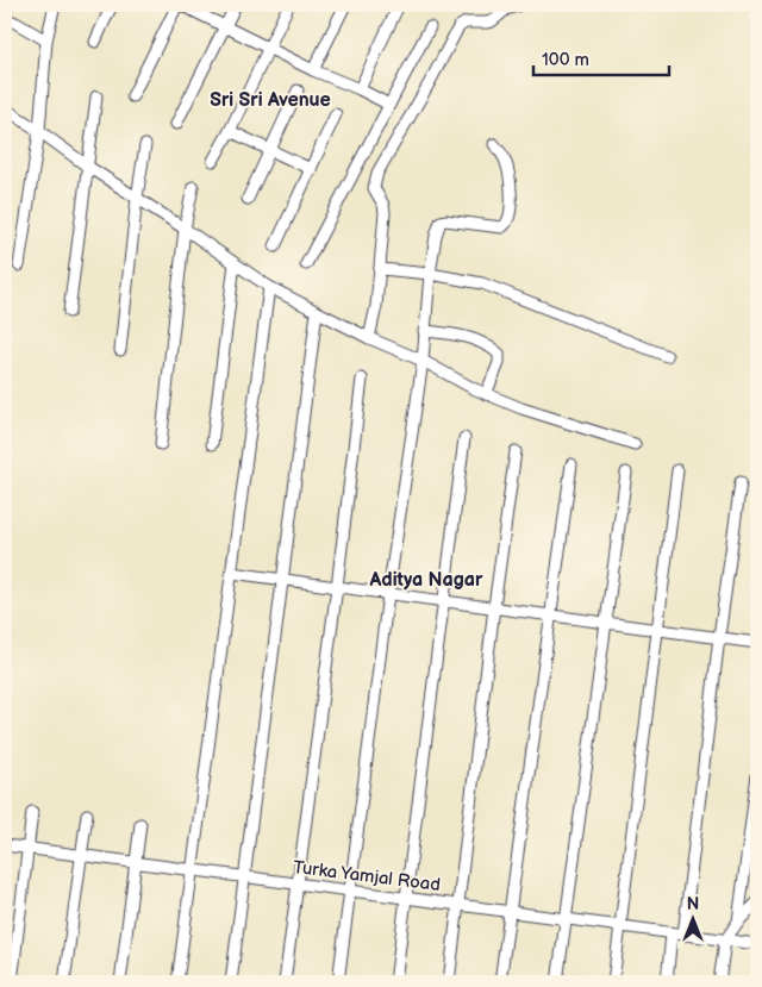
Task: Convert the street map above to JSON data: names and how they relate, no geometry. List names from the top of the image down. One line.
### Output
{"streets":{"street":["Turka Yamjal Road"]},"districts":["Sri Sri Avenue","Aditya Nagar"],"scale_bar":"100 m","north":"top"}
